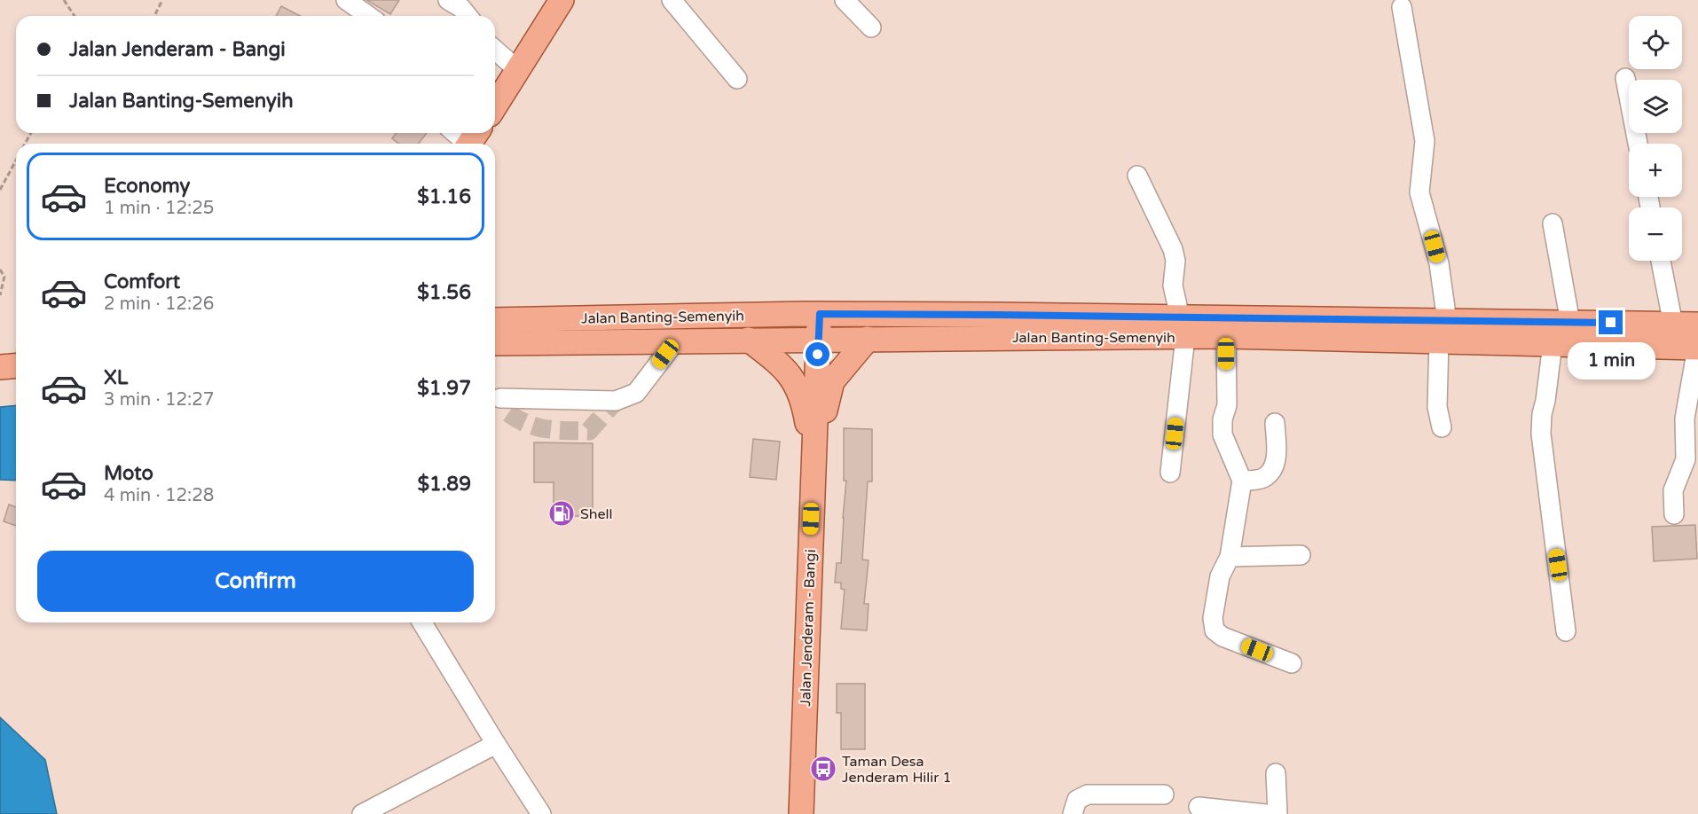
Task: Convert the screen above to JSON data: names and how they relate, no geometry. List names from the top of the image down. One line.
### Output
{"streets":{"main road":["Jalan Banting-Semenyih","Jalan Jenderam - Bangi"]},"crossings":[["Jalan Banting-Semenyih","Jalan Jenderam - Bangi"]],"places":{"fuel station":["Shell"],"bus stop":["Taman Desa Jenderam Hilir 1"]},"page":{"map_buttons":["+","−"],"banner":["Jalan Jenderam - Bangi","Jalan Banting-Semenyih"],"list":[{"name":"Economy","note":"1 min · 12:25","value":"$1.16"},{"name":"Comfort","note":"2 min · 12:26","value":"$1.56"},{"name":"XL","note":"3 min · 12:27","value":"$1.97"},{"name":"Moto","note":"4 min · 12:28","value":"$1.89"}],"bubble":"1 min","buttons":"Confirm"}}
